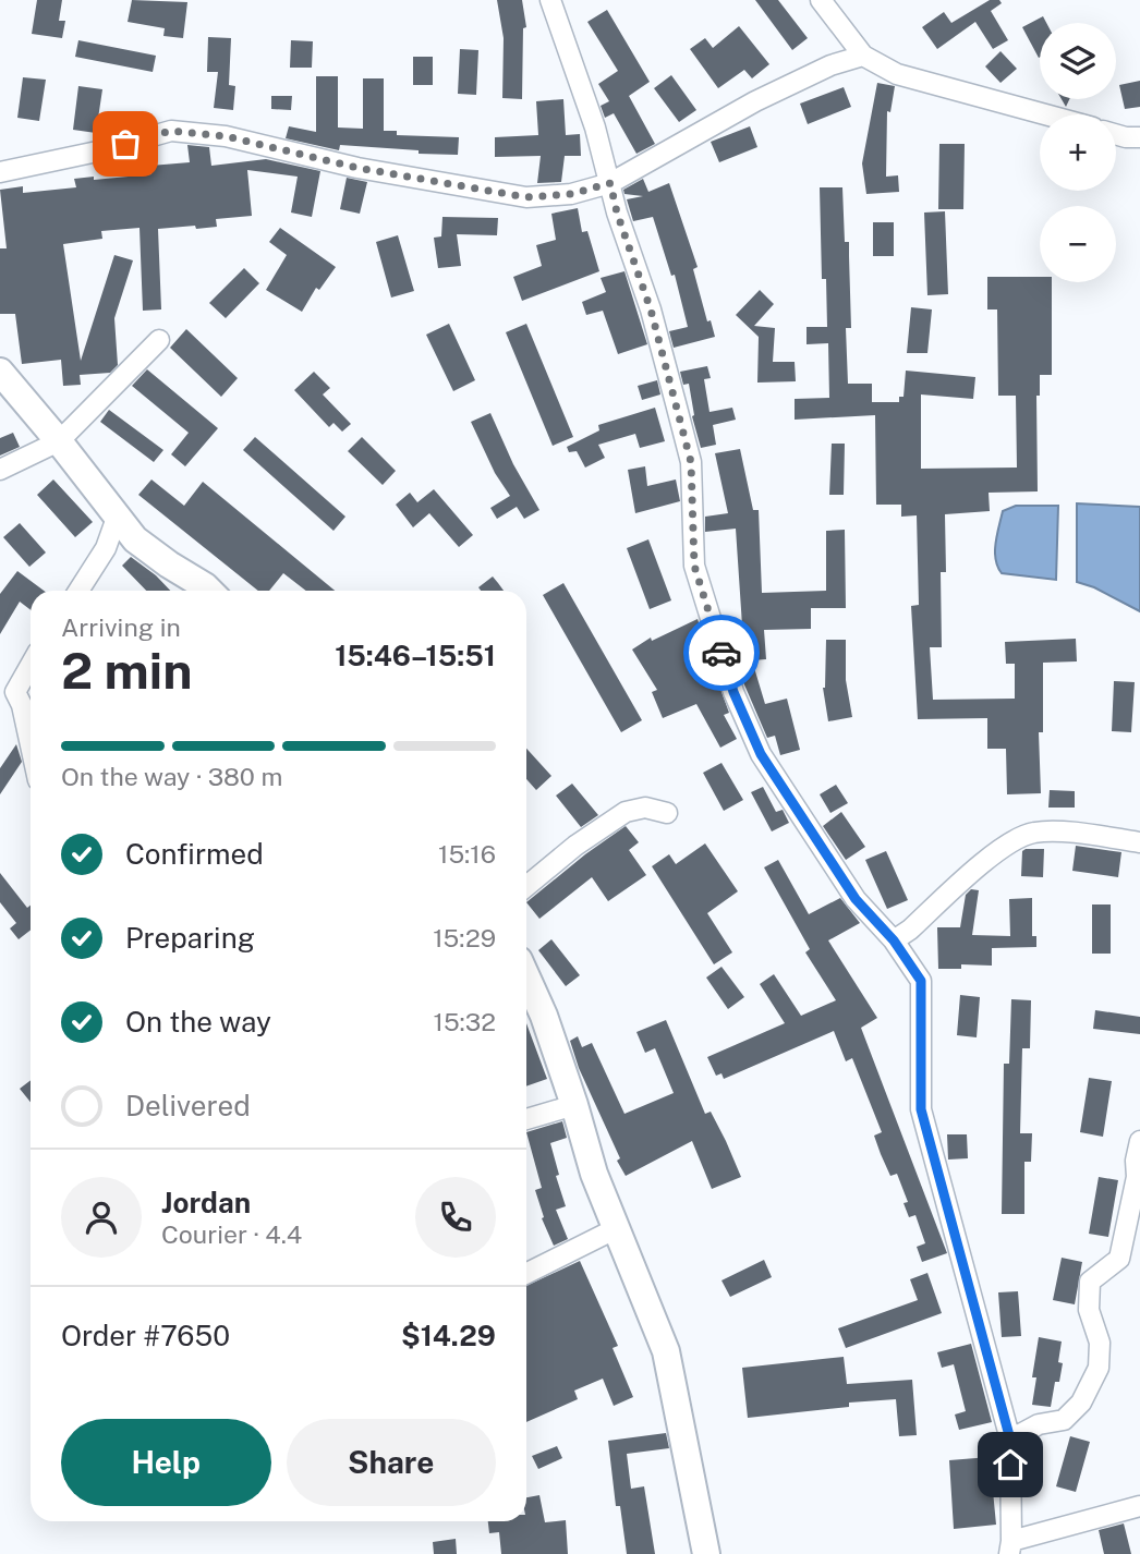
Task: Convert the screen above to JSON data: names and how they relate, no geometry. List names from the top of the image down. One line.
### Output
{"page":{"map_buttons":["+","−"],"heading":["2 min","Arriving in","15:46–15:51"],"panel":["Jordan","Courier · 4.4","Order #7650","$14.29"],"bar":"On the way · 380 m","list":[["Confirmed","15:16"],["Preparing","15:29"],["On the way","15:32"],"Delivered"],"buttons":["Help","Share"]}}
